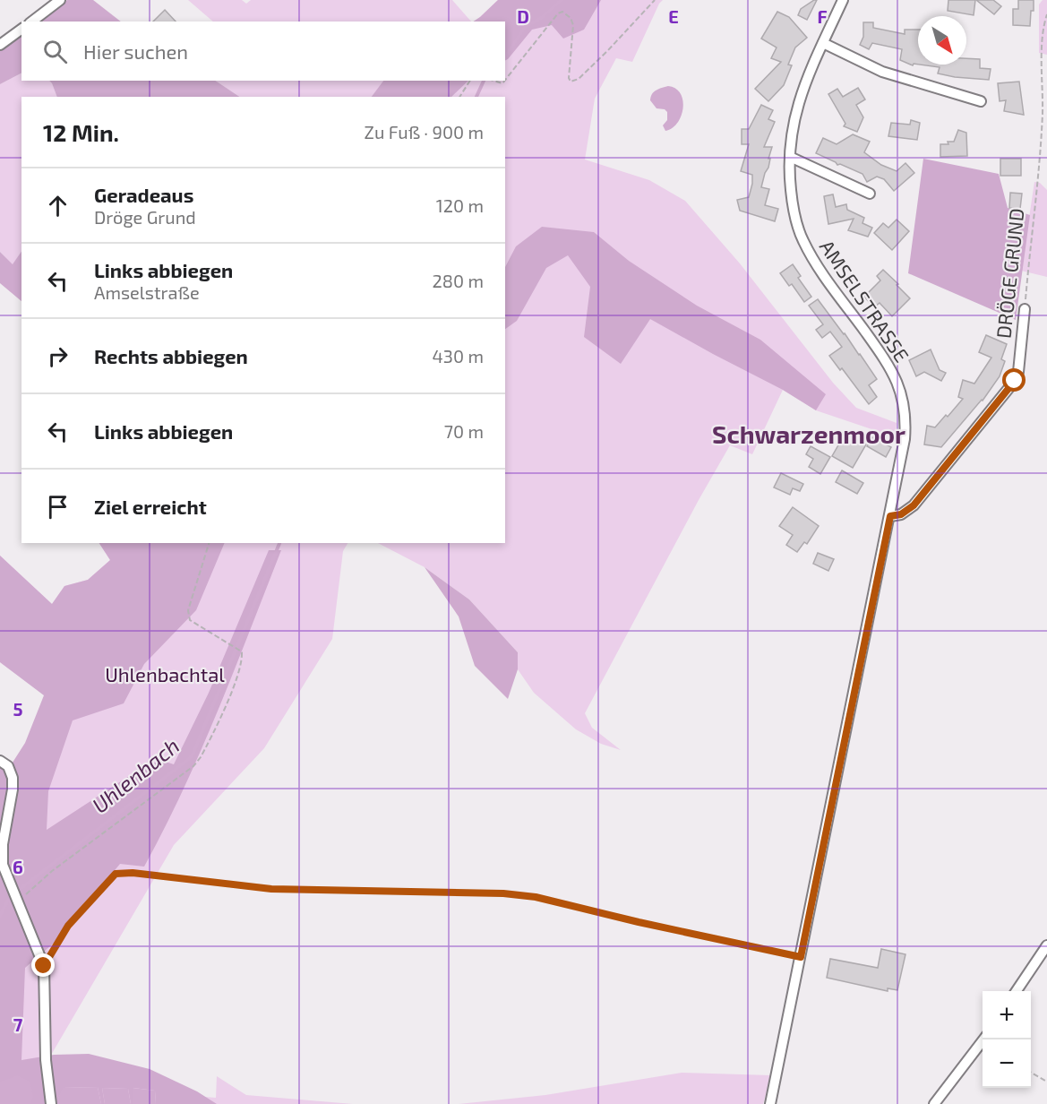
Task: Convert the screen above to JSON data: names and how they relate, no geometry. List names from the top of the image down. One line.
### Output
{"streets":{"street":["DRÖGE GRUND","AMSELSTRASSE"]},"crossings":[["DRÖGE GRUND","AMSELSTRASSE"]],"districts":["Schwarzenmoor"],"water":["Uhlenbach"],"parks":["Uhlenbachtal"],"north":"bottom right","page":{"search":"Hier suchen","heading":["12 Min.","Zu Fuß · 900 m"],"list":[["Geradeaus","Dröge Grund","120 m"],["Links abbiegen","Amselstraße","280 m"],["Rechts abbiegen","430 m"],["Links abbiegen","70 m"],"Ziel erreicht"],"map_buttons":["+","−"]},"grid":{"columns":["D","E","F"],"rows":["5","6","7"]}}
